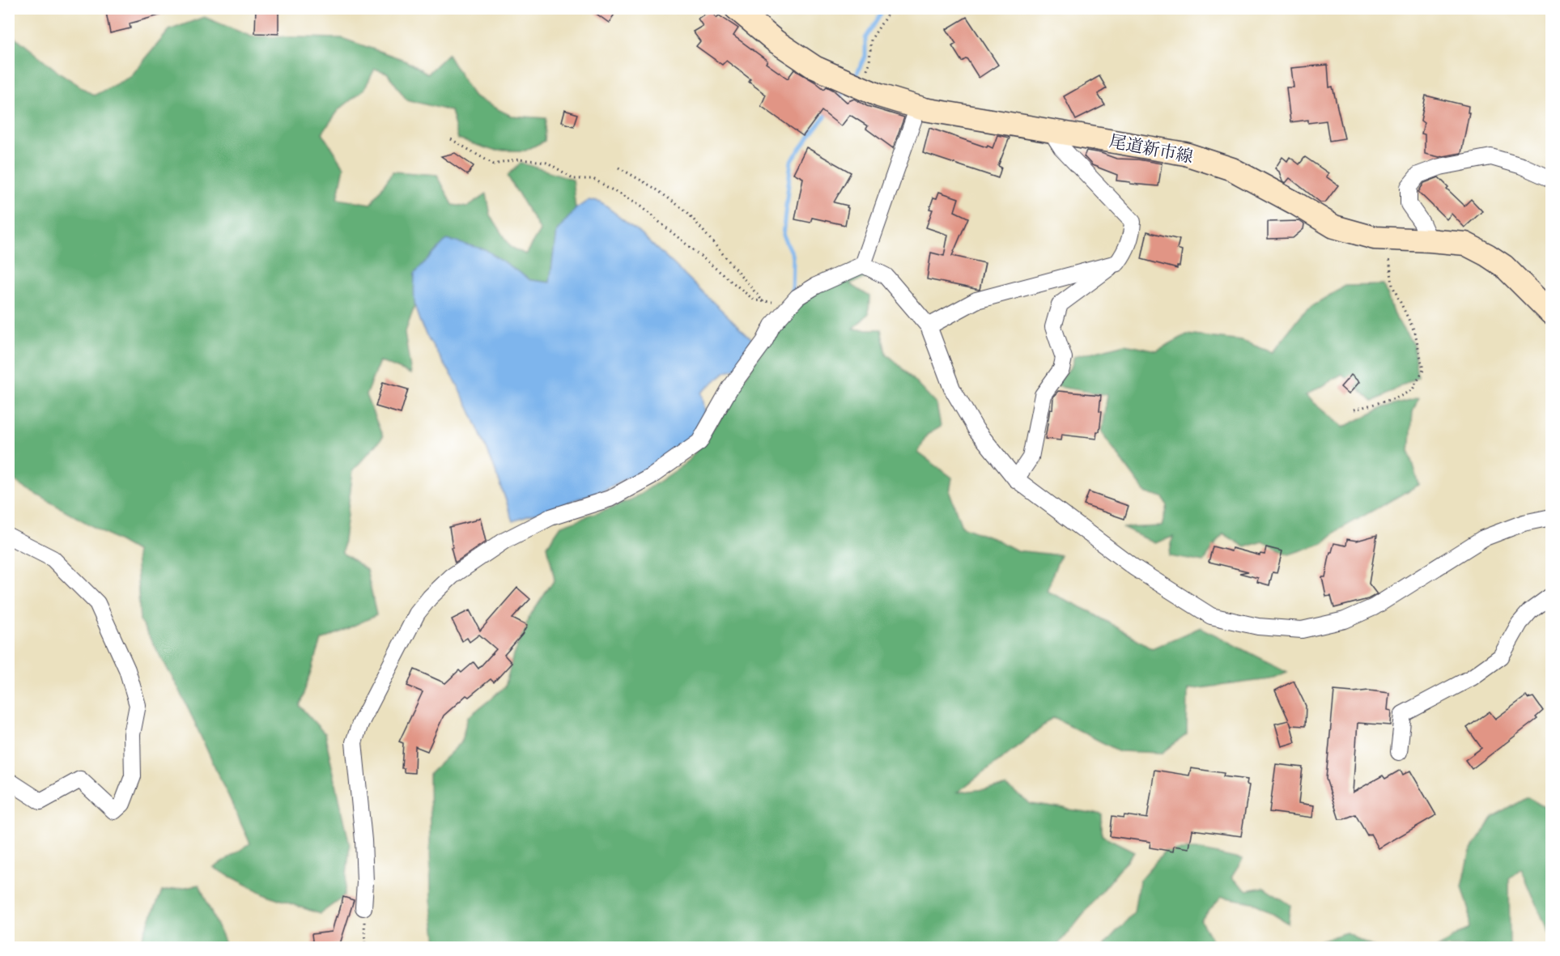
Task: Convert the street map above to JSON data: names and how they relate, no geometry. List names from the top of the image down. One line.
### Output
{"streets":{"main road":["尾道新市線"]}}
